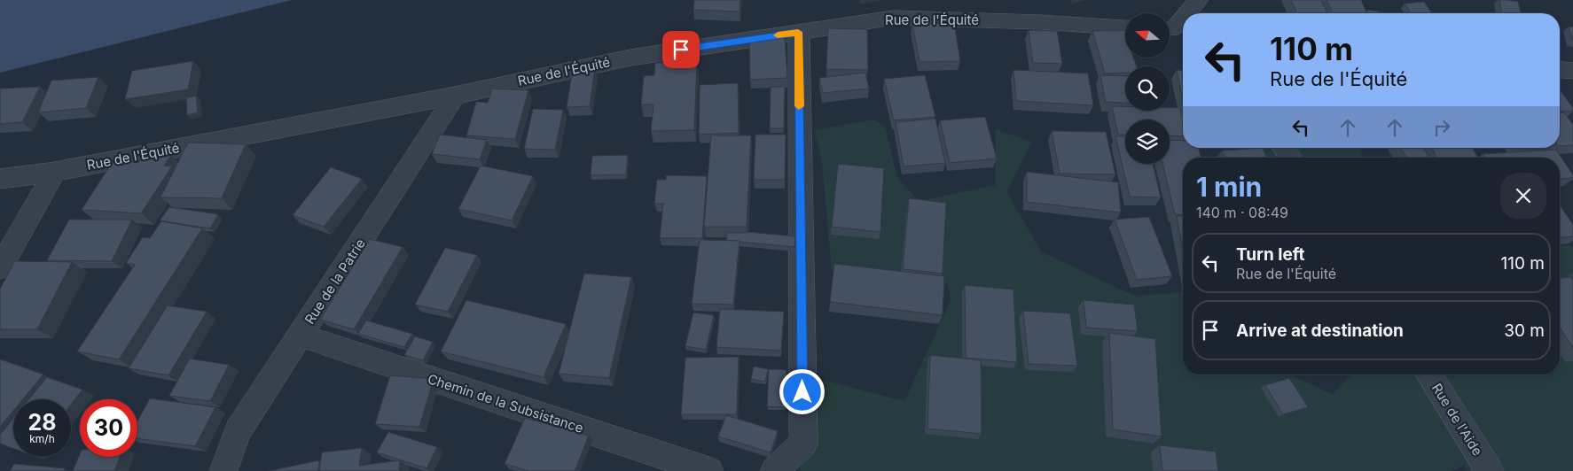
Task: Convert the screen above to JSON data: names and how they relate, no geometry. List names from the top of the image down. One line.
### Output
{"streets":{"street":["Rue de l'Équité","Rue de la Patrie","Chemin de la Subsistance","Rue de l'Aide"]},"crossings":[["Rue de l'Équité","Rue de la Patrie"],["Rue de la Patrie","Chemin de la Subsistance"]],"north":"left","page":{"turn":["110 m","Rue de l'Équité"],"heading":["1 min","140 m · 08:49"],"list":[{"name":"Turn left","note":"Rue de l'Équité","value":"110 m"},{"name":"Arrive at destination","value":"30 m"}],"speed":"28 km/h","limit":"30"}}
